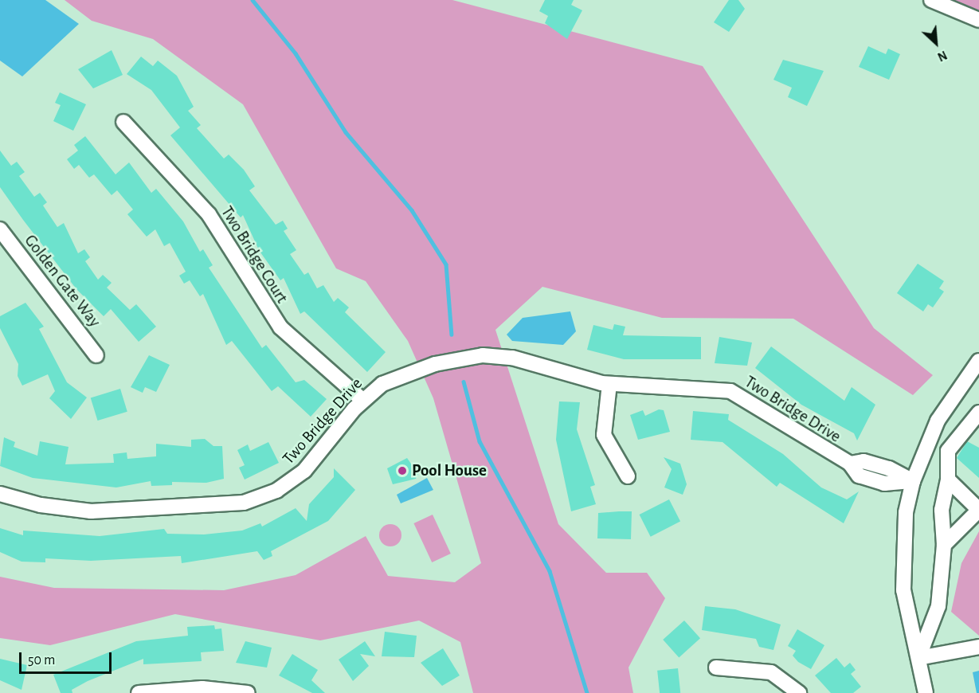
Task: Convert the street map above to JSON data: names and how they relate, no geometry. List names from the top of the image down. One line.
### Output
{"streets":{"street":["Two Bridge Court","Golden Gate Way","Two Bridge Drive"]},"crossings":[["Two Bridge Court","Two Bridge Drive"]],"places":["Pool House"],"scale_bar":"50 m","north":"bottom right"}
